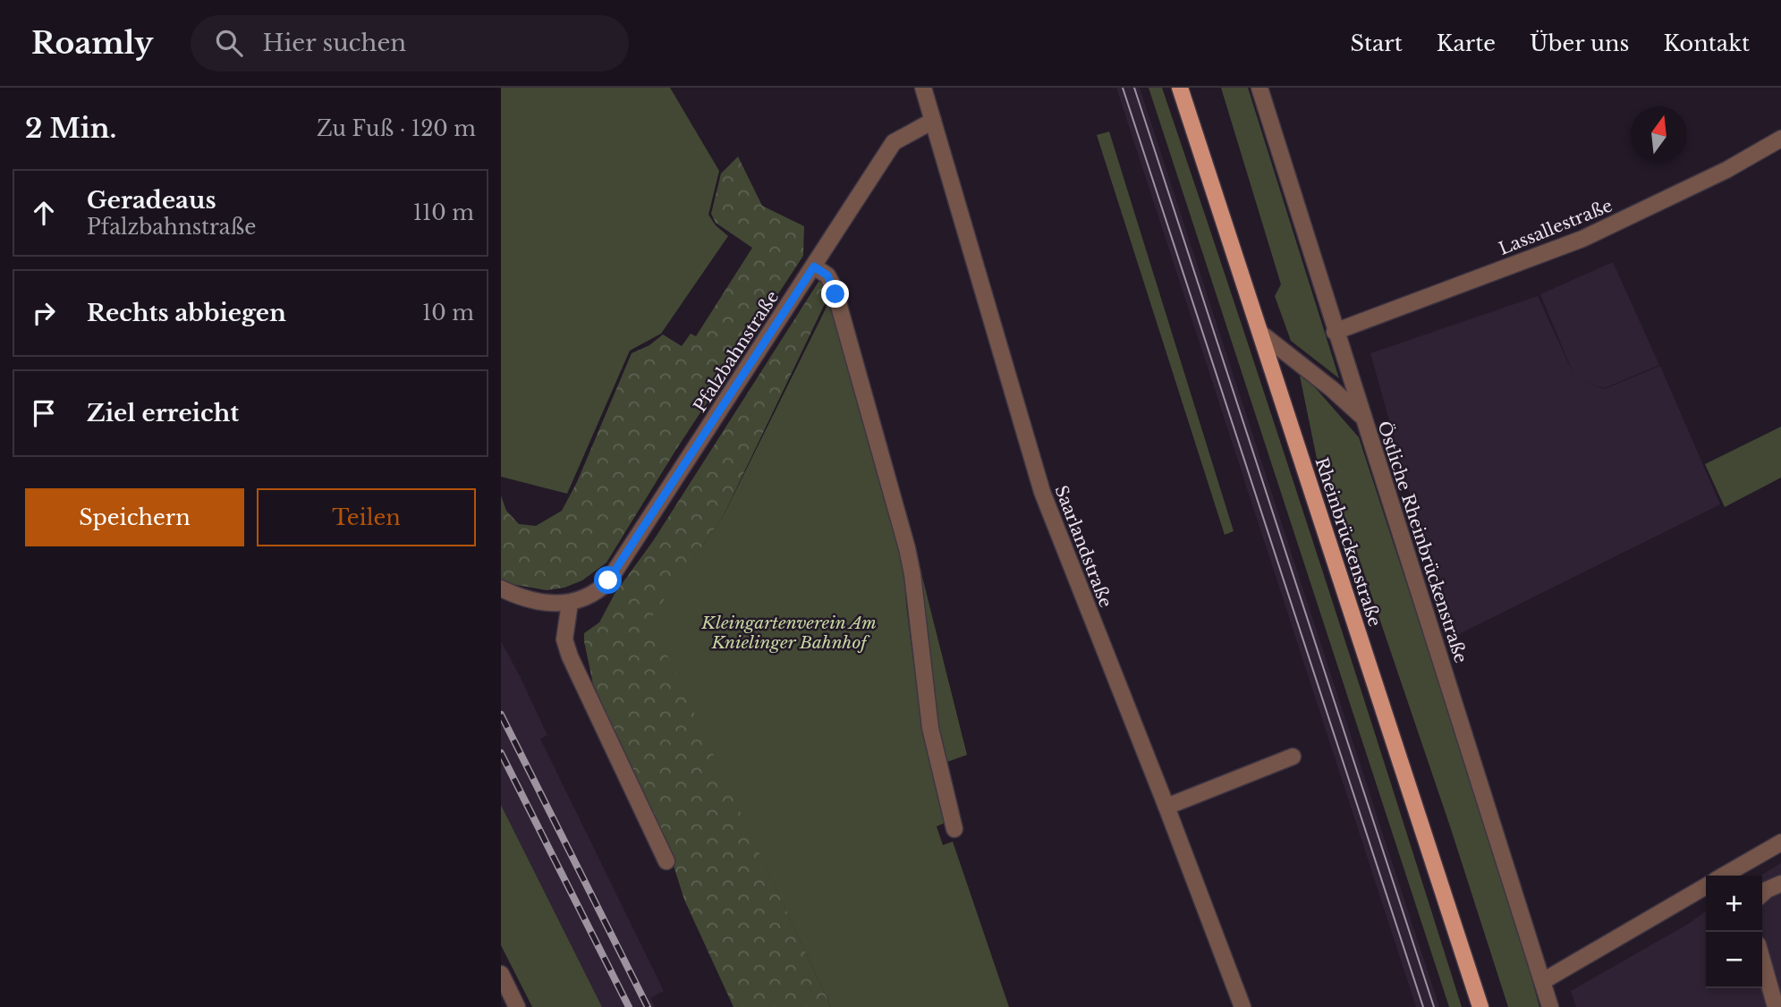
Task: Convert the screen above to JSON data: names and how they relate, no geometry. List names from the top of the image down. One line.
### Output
{"streets":{"main road":["Rheinbrückenstraße"],"street":["Lassallestraße","Pfalzbahnstraße","Östliche Rheinbrückenstraße","Saarlandstraße"]},"crossings":[["Lassallestraße","Östliche Rheinbrückenstraße"],["Pfalzbahnstraße","Saarlandstraße"]],"parks":["Kleingartenverein Am Knielinger Bahnhof"],"north":"top","page":{"header":"Roamly","search":"Hier suchen","nav":["Start","Karte","Über uns","Kontakt"],"heading":["2 Min.","Zu Fuß · 120 m"],"list":[["Geradeaus","Pfalzbahnstraße","110 m"],["Rechts abbiegen","10 m"],"Ziel erreicht"],"buttons":["Speichern","Teilen"],"map_buttons":["+","−"]}}
